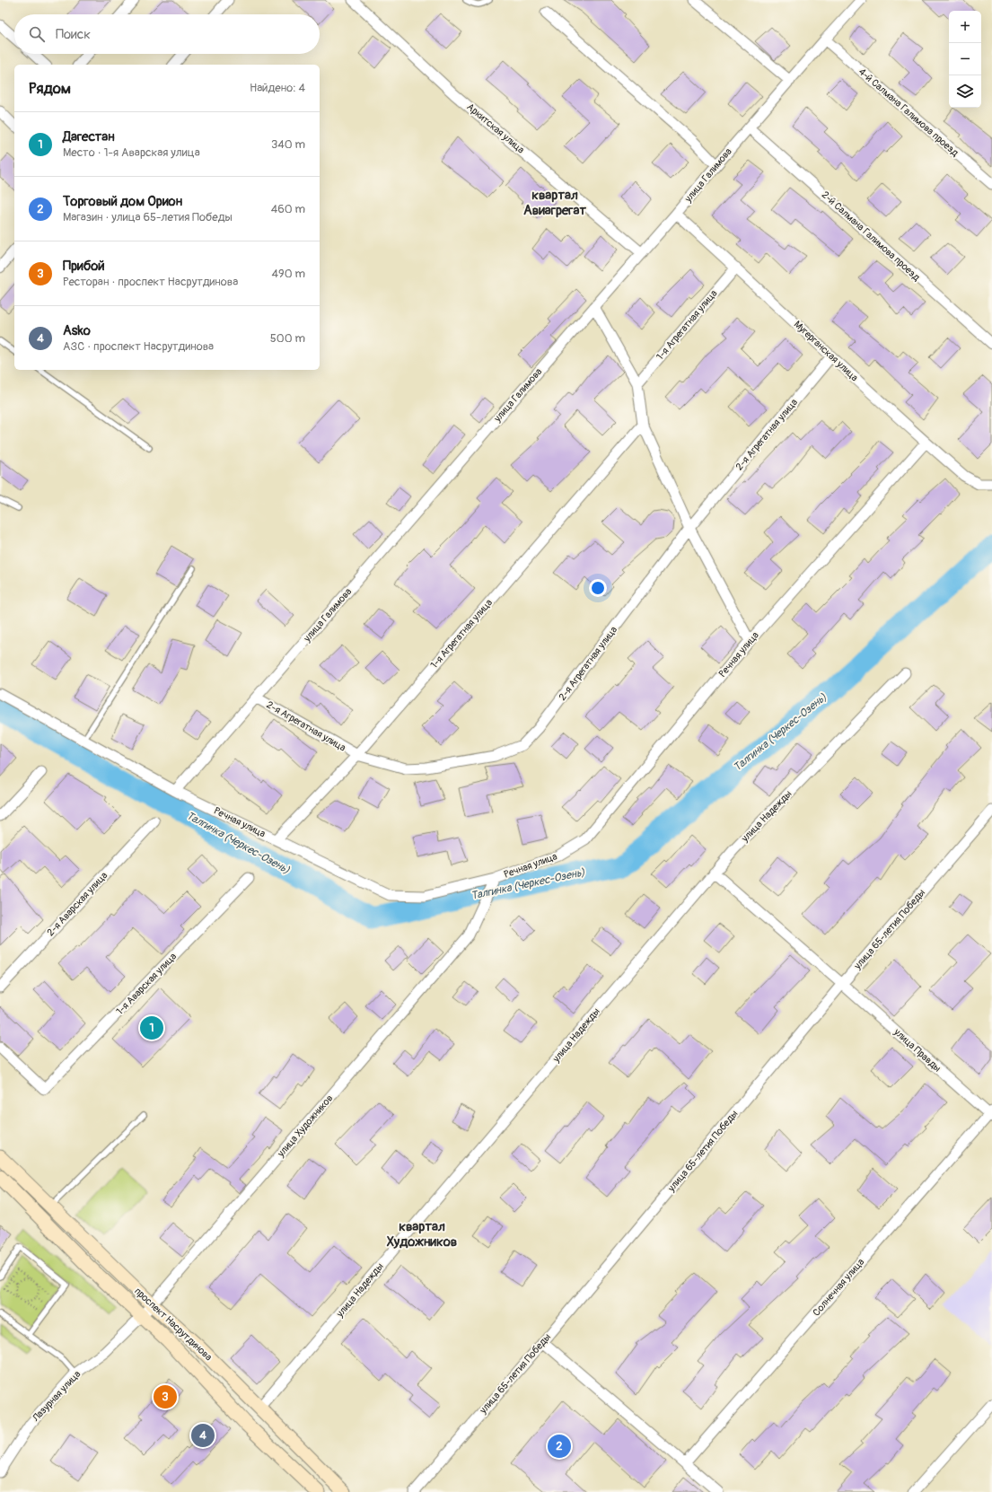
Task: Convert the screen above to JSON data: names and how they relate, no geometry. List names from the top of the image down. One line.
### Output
{"streets":{"main road":["проспект Насрутдинова"],"street":["4-й Салмана Галимова проезд","Аркитская улица","улица Галимова","2-й Салмана Галимова проезд","1-я Агрегатная улица","Мугерганская улица","2-я Агрегатная улица","Речная улица","улица Надежды","2-я Аварская улица","улица 65-летия Победы","1-я Аварская улица","улица Правды","улица Художников","Солнечная улица","Лазурная улица"]},"crossings":[["4-й Салмана Галимова проезд","улица Галимова"],["Аркитская улица","улица Галимова"],["улица Галимова","2-й Салмана Галимова проезд"],["улица Галимова","Мугерганская улица"],["улица Галимова","2-я Агрегатная улица"],["улица Галимова","Речная улица"],["1-я Агрегатная улица","Мугерганская улица"],["1-я Агрегатная улица","2-я Агрегатная улица"],["1-я Агрегатная улица","Речная улица"],["Мугерганская улица","2-я Агрегатная улица"],["Мугерганская улица","Речная улица"],["Речная улица","улица Художников"],["улица Надежды","улица Правды"],["улица Надежды","проспект Насрутдинова"],["улица 65-летия Победы","улица Правды"],["улица Правды","Солнечная улица"],["улица Художников","проспект Насрутдинова"],["улица Художников","Лазурная улица"],["проспект Насрутдинова","Лазурная улица"]],"districts":["квартал Авиагрегат","квартал Художников"],"water":["Талгинка (Черкес-Озень)"],"page":{"map_buttons":["+","−"],"search":"Поиск","heading":["Рядом","Найдено: 4"],"list":[{"mark":"1","name":"Дагестан","note":"Место · 1-я Аварская улица","value":"340 m"},{"mark":"2","name":"Торговый дом Орион","note":"Магазин · улица 65-летия Победы","value":"460 m"},{"mark":"3","name":"Прибой","note":"Ресторан · проспект Насрутдинова","value":"490 m"},{"mark":"4","name":"Asko","note":"АЗС · проспект Насрутдинова","value":"500 m"}],"pins":["1","3","4","2"]}}
